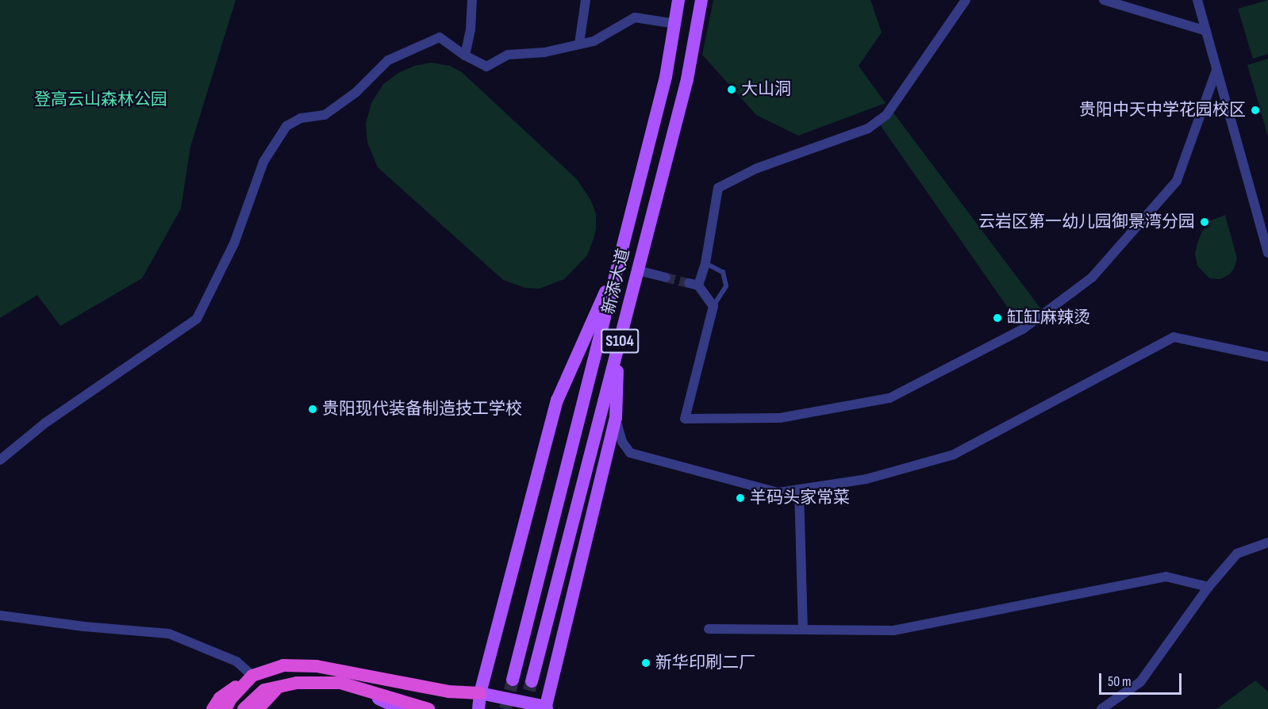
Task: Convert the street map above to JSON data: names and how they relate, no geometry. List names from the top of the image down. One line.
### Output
{"streets":{"main road":["新添大道","S104"]},"parks":["登高云山森林公园"],"places":["大山洞","贵阳中天中学花园校区","云岩区第一幼儿园御景湾分园","缸缸麻辣烫","贵阳现代装备制造技工学校","羊码头家常菜","新华印刷二厂"],"scale_bar":"50 m"}
